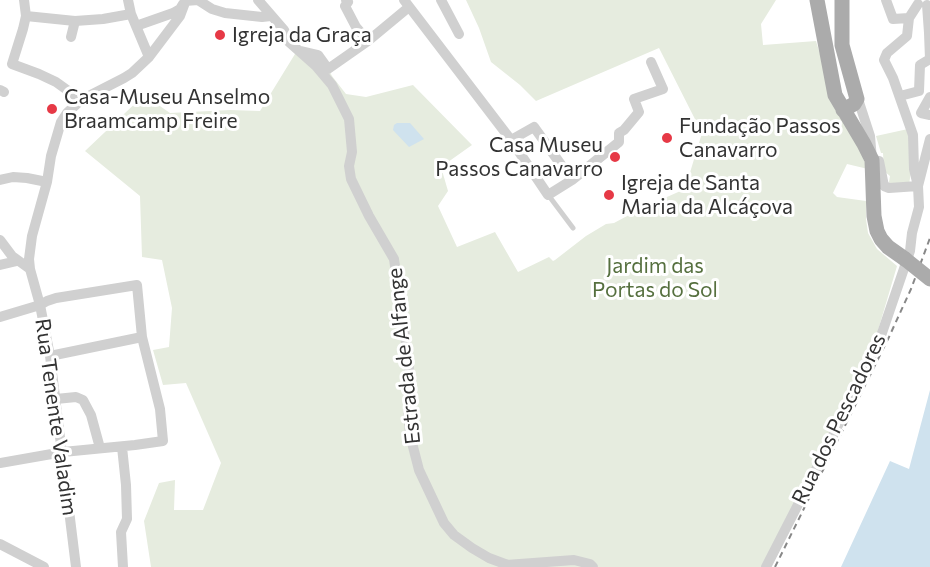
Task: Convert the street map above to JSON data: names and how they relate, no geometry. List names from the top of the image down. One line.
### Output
{"streets":{"street":["Estrada de Alfange","Rua Tenente Valadim","Rua dos Pescadores"]},"parks":["Jardim das Portas do Sol"],"places":["Igreja da Graça","Casa-Museu Anselmo Braamcamp Freire","Fundação Passos Canavarro","Casa Museu Passos Canavarro","Igreja de Santa Maria da Alcáçova"]}
